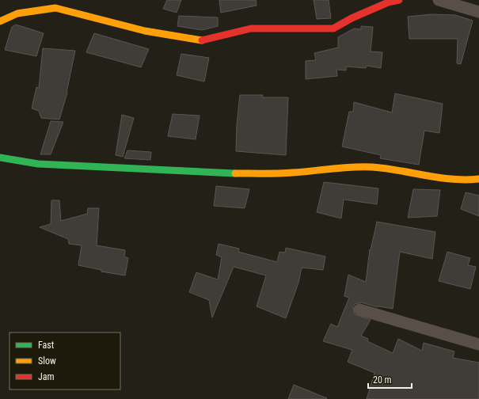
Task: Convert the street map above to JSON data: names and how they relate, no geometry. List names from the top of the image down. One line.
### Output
{"legend":["Fast","Slow","Jam"],"scale_bar":"20 m"}
